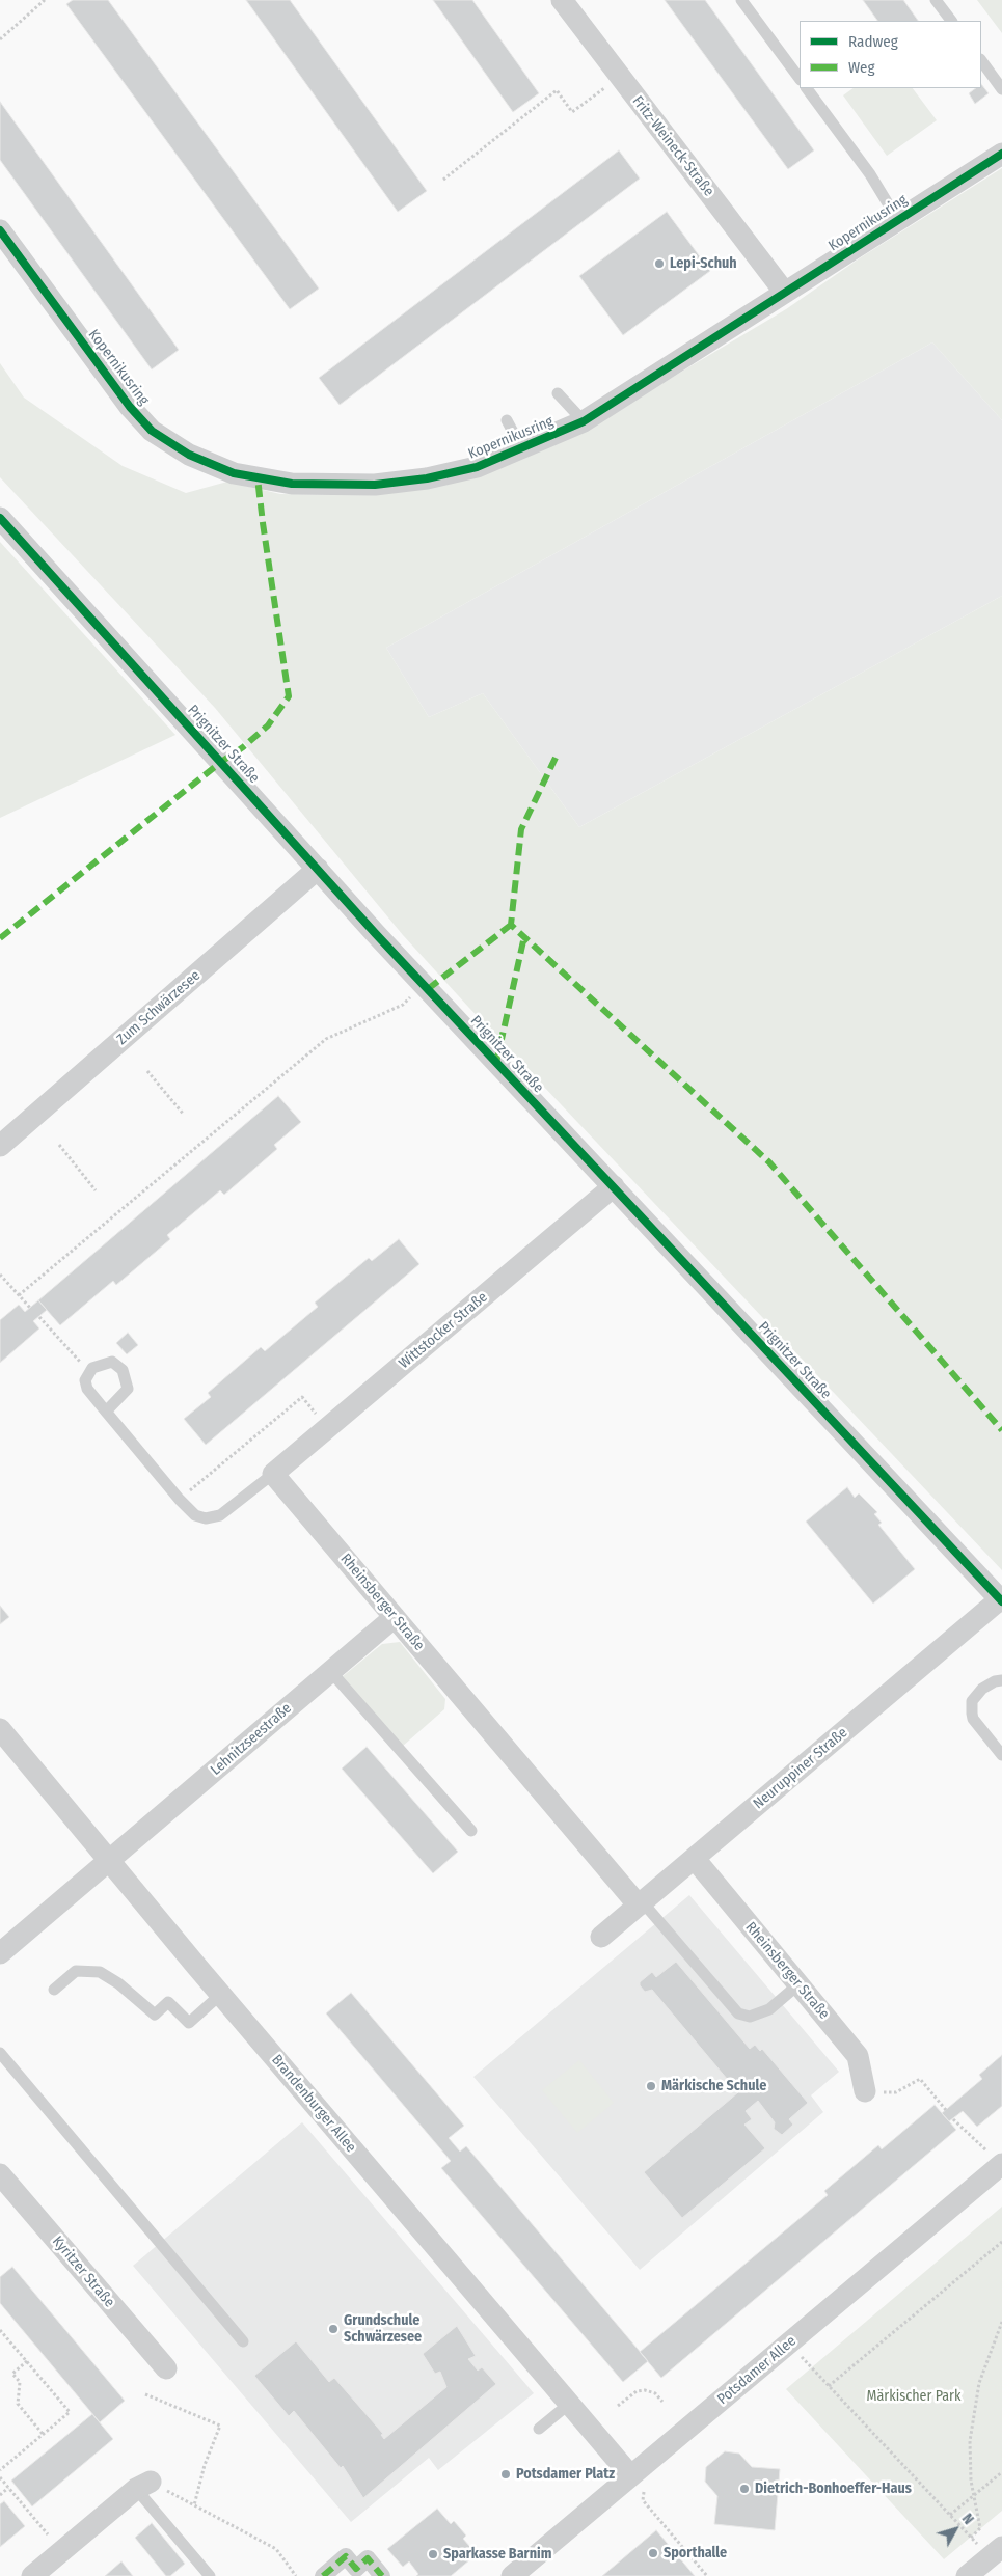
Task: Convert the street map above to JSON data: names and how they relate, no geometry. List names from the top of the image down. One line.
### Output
{"streets":{"street":["Fritz-Weineck-Straße","Kopernikusring","Prignitzer Straße","Zum Schwärzesee","Wittstocker Straße","Rheinsberger Straße","Lehnitzseestraße","Neuruppiner Straße","Brandenburger Allee","Kyritzer Straße","Potsdamer Allee"]},"crossings":[["Fritz-Weineck-Straße","Kopernikusring"],["Prignitzer Straße","Zum Schwärzesee"],["Prignitzer Straße","Wittstocker Straße"],["Prignitzer Straße","Neuruppiner Straße"],["Wittstocker Straße","Rheinsberger Straße"],["Rheinsberger Straße","Lehnitzseestraße"],["Rheinsberger Straße","Neuruppiner Straße"],["Lehnitzseestraße","Brandenburger Allee"],["Brandenburger Allee","Potsdamer Allee"]],"parks":["Märkischer Park"],"places":["Lepi-Schuh","Märkische Schule","Grundschule Schwärzesee","Potsdamer Platz","Dietrich-Bonhoeffer-Haus","Sporthalle","Sparkasse Barnim"],"legend":["Radweg","Weg"],"north":"top right"}
